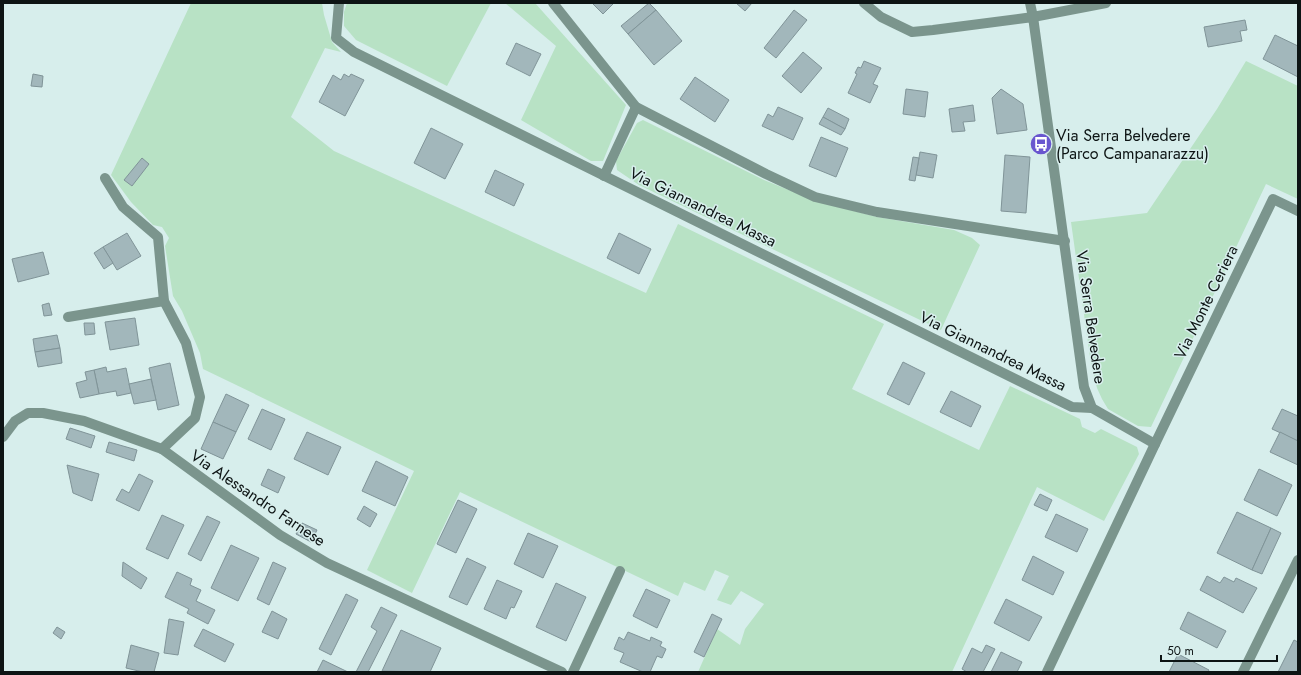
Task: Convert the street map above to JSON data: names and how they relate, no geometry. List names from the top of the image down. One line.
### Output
{"streets":{"street":["Via Giannandrea Massa","Via Monte Ceriera","Via Serra Belvedere","Via Alessandro Farnese"]},"crossings":[["Via Giannandrea Massa","Via Serra Belvedere"],["Via Monte Ceriera","Via Serra Belvedere"]],"places":{"bus stop":["Via Serra Belvedere (Parco Campanarazzu)"]},"scale_bar":"50 m"}
